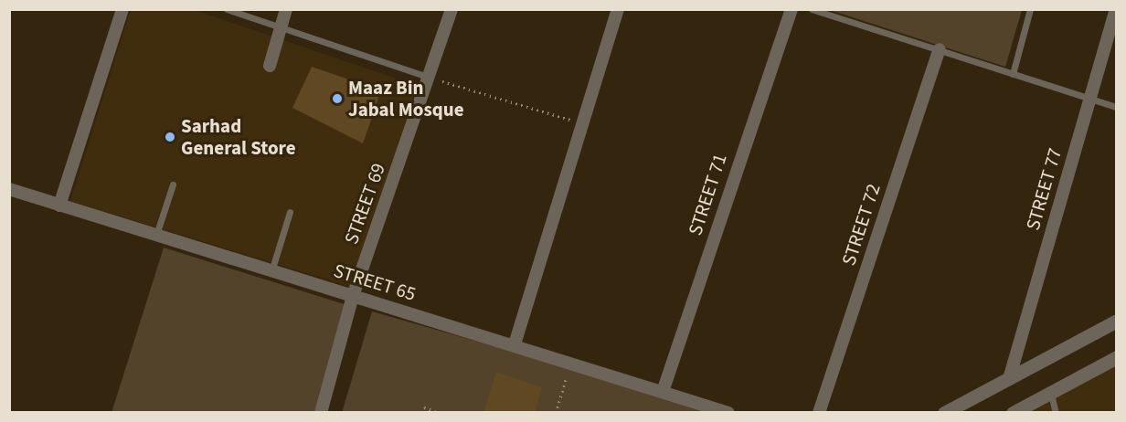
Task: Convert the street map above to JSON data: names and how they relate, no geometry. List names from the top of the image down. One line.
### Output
{"streets":{"street":["STREET 77","STREET 71","STREET 69","STREET 72","STREET 65"]},"crossings":[["STREET 71","STREET 65"],["STREET 69","STREET 65"]],"places":["Maaz Bin Jabal Mosque","Sarhad General Store"]}
